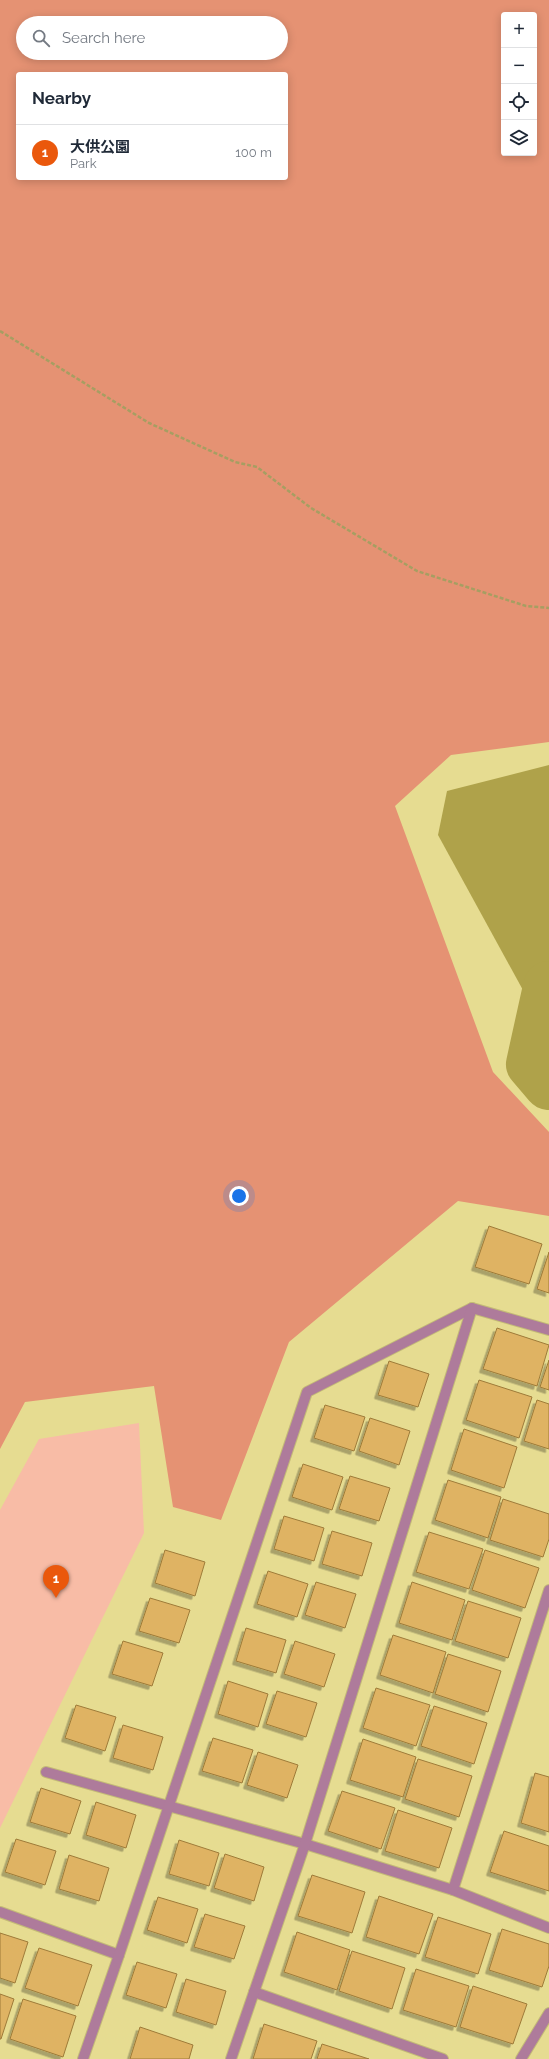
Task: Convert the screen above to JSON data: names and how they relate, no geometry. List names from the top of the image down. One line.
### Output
{"page":{"map_buttons":["+","−"],"search":"Search here","heading":"Nearby","list":[{"mark":"1","name":"大供公園","note":"Park","value":"100 m"}],"pins":"1"}}
